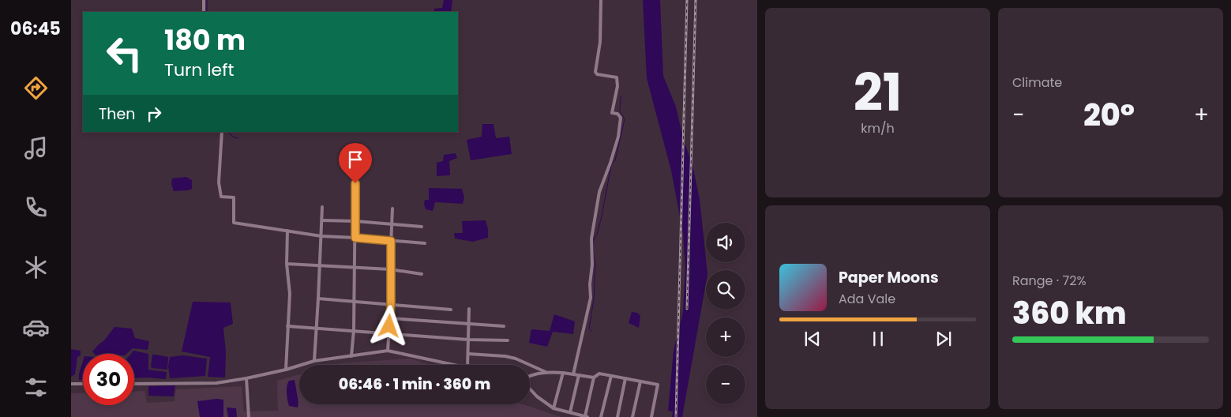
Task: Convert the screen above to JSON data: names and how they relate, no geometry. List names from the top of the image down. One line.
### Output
{"page":{"tabs":"06:45","tile":[["21","km/h"],"Climate",["Range · 72%","360 km"]],"turn":["180 m","Turn left"],"then":"Then","heat":["−","20°","+"],"map_buttons":["+","−"],"song":["Paper Moons","Ada Vale"],"limit":"30","trip":"06:46 · 1 min · 360 m"}}
